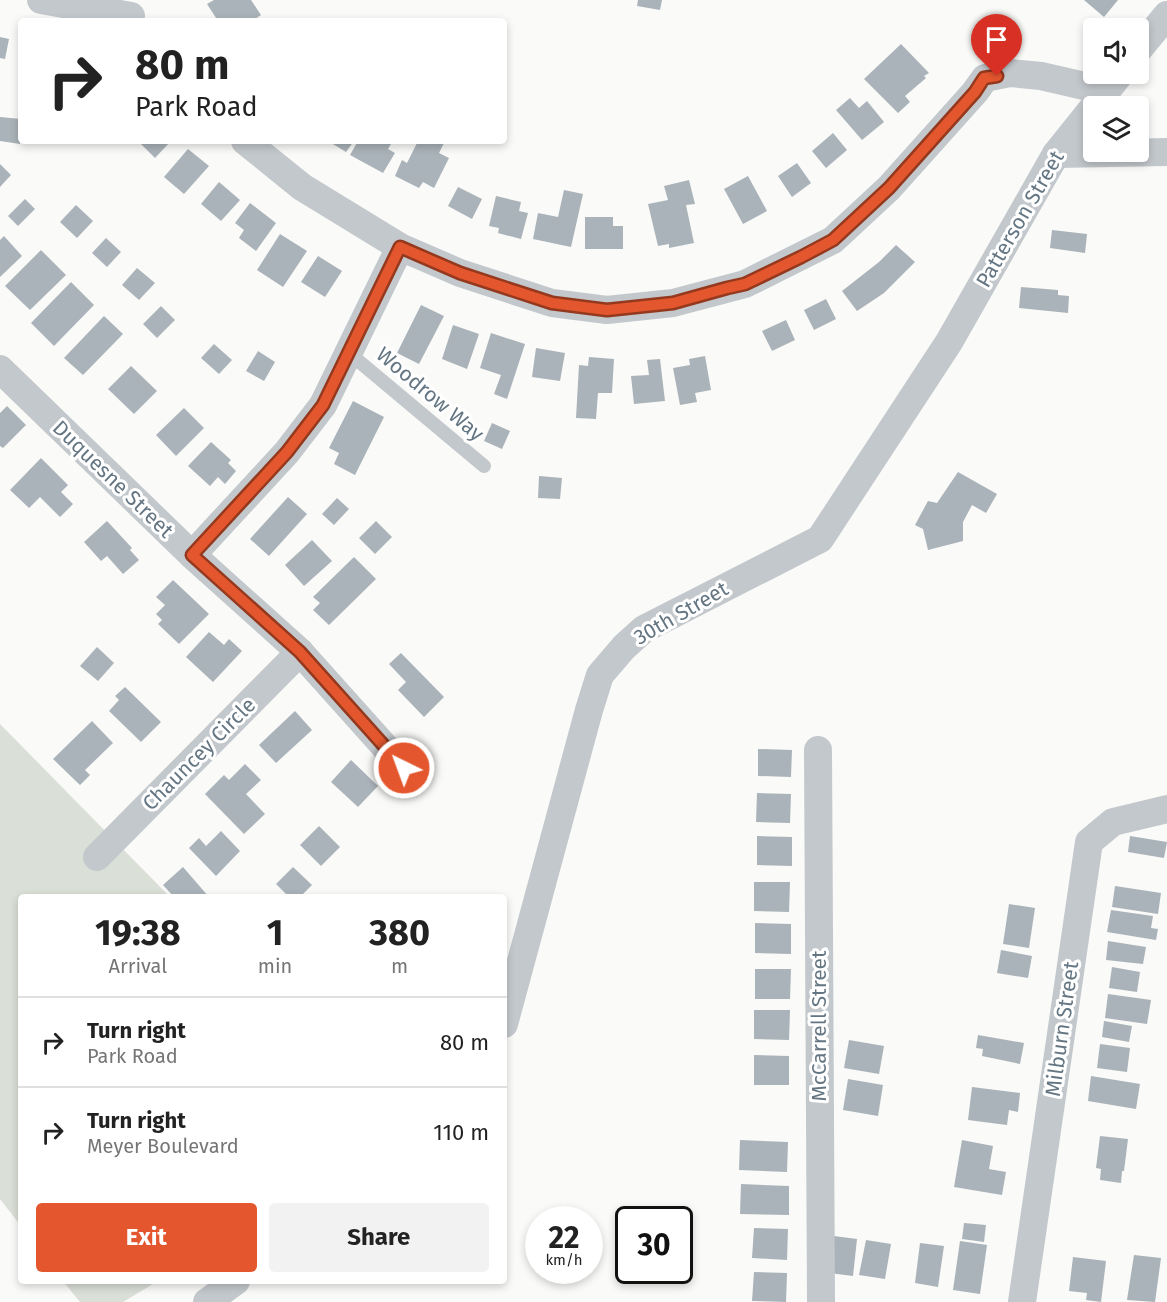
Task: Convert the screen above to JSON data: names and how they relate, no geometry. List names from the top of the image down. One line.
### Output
{"streets":{"street":["Patterson Street","Duquesne Street","30th Street","Chauncey Circle","McCarrell Street","Milburn Street"],"lane":["Woodrow Way"]},"crossings":[["Patterson Street","30th Street"],["Duquesne Street","Chauncey Circle"]],"page":{"turn":["80 m","Park Road"],"eta":["19:38","Arrival","1","min","380","m"],"list":[{"name":"Turn right","note":"Park Road","value":"80 m"},{"name":"Turn right","note":"Meyer Boulevard","value":"110 m"}],"buttons":["Exit","Share"],"speed":"22 km/h","limit":"30"}}
